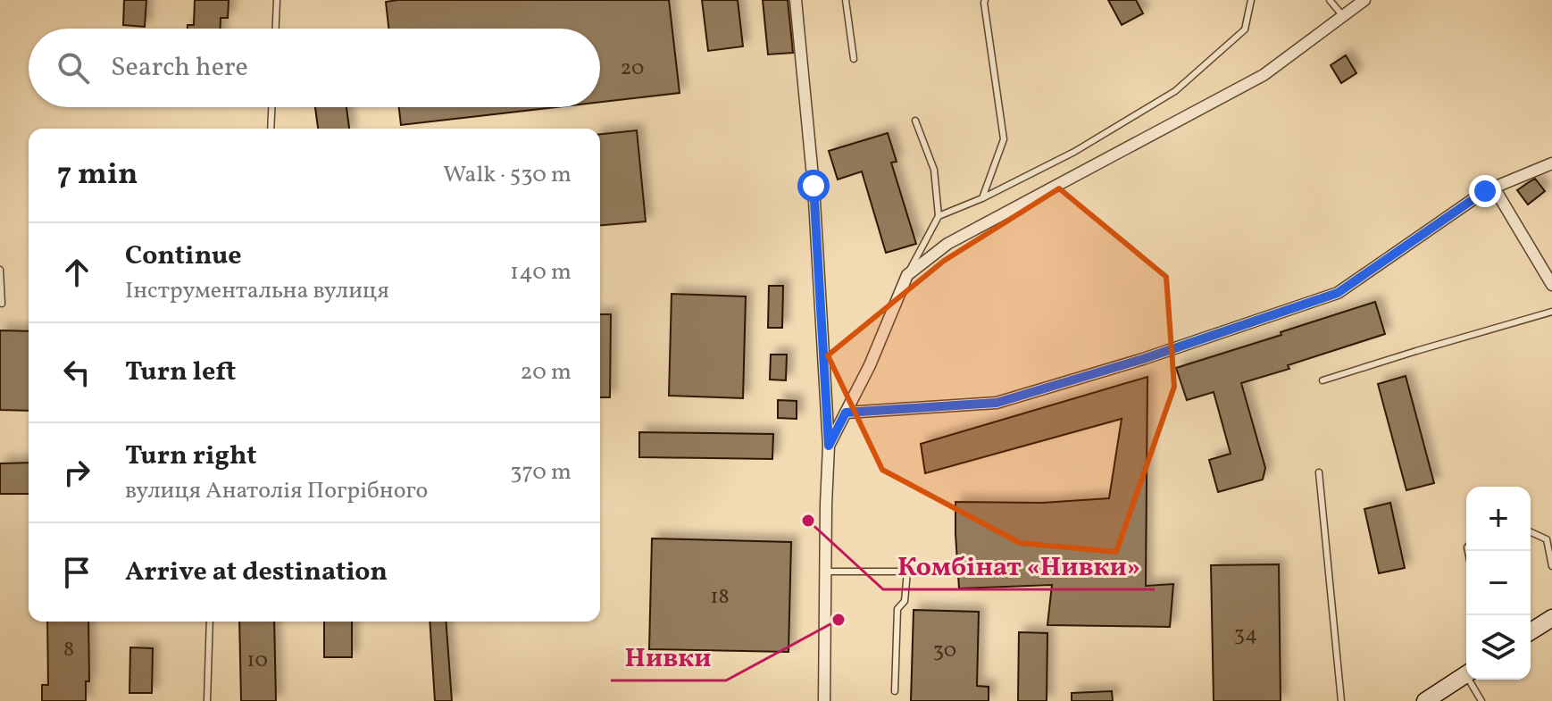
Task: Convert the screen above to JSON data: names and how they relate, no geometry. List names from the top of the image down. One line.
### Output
{"places":["Комбінат «Нивки»","Нивки"],"house_numbers":["20","18","34","8","30","10"],"page":{"search":"Search here","heading":["7 min","Walk · 530 m"],"list":[["Continue","Інструментальна вулиця","140 m"],["Turn left","20 m"],["Turn right","вулиця Анатолія Погрібного","370 m"],"Arrive at destination"],"map_buttons":["+","−"]}}
